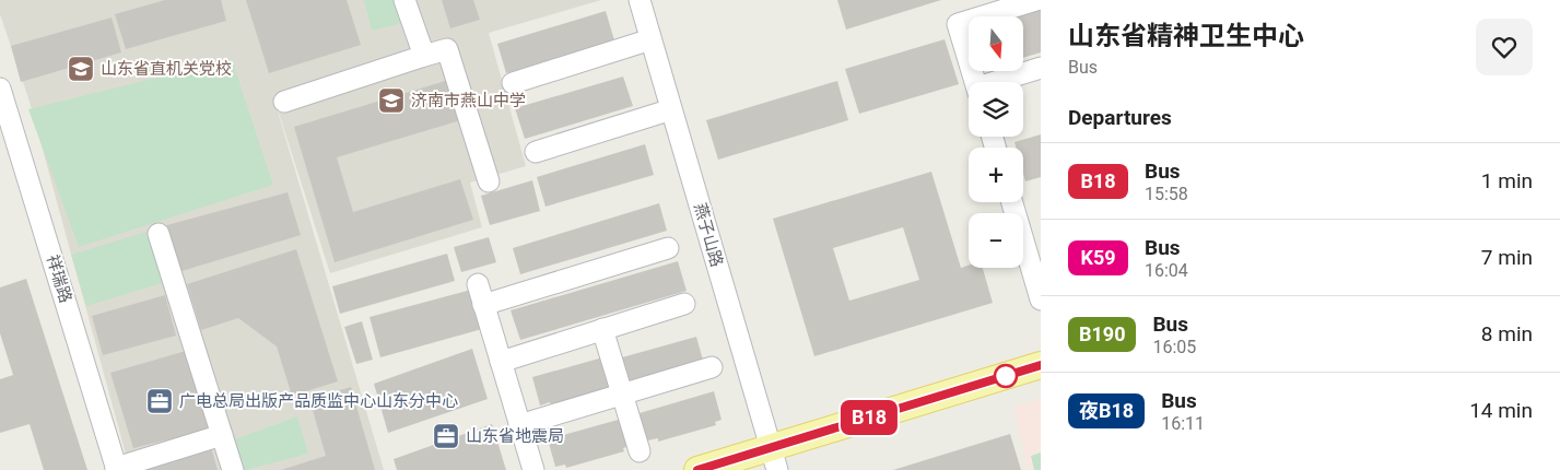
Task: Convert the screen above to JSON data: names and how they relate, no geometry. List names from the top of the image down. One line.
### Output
{"streets":{"street":["燕子山路","祥瑞路"]},"places":{"school or university":["山东省直机关党校","济南市燕山中学"],"office":["广电总局出版产品质监中心山东分中心","山东省地震局"]},"lines":["bus line B18"],"north":"bottom","page":{"on_map":"B18","heading":[["山东省精神卫生中心","Bus"],"Departures"],"map_buttons":["+","−"],"list":[{"mark":"B18","name":"Bus","note":"15:58","value":"1 min"},{"mark":"K59","name":"Bus","note":"16:04","value":"7 min"},{"mark":"B190","name":"Bus","note":"16:05","value":"8 min"},{"mark":"夜B18","name":"Bus","note":"16:11","value":"14 min"}]}}
